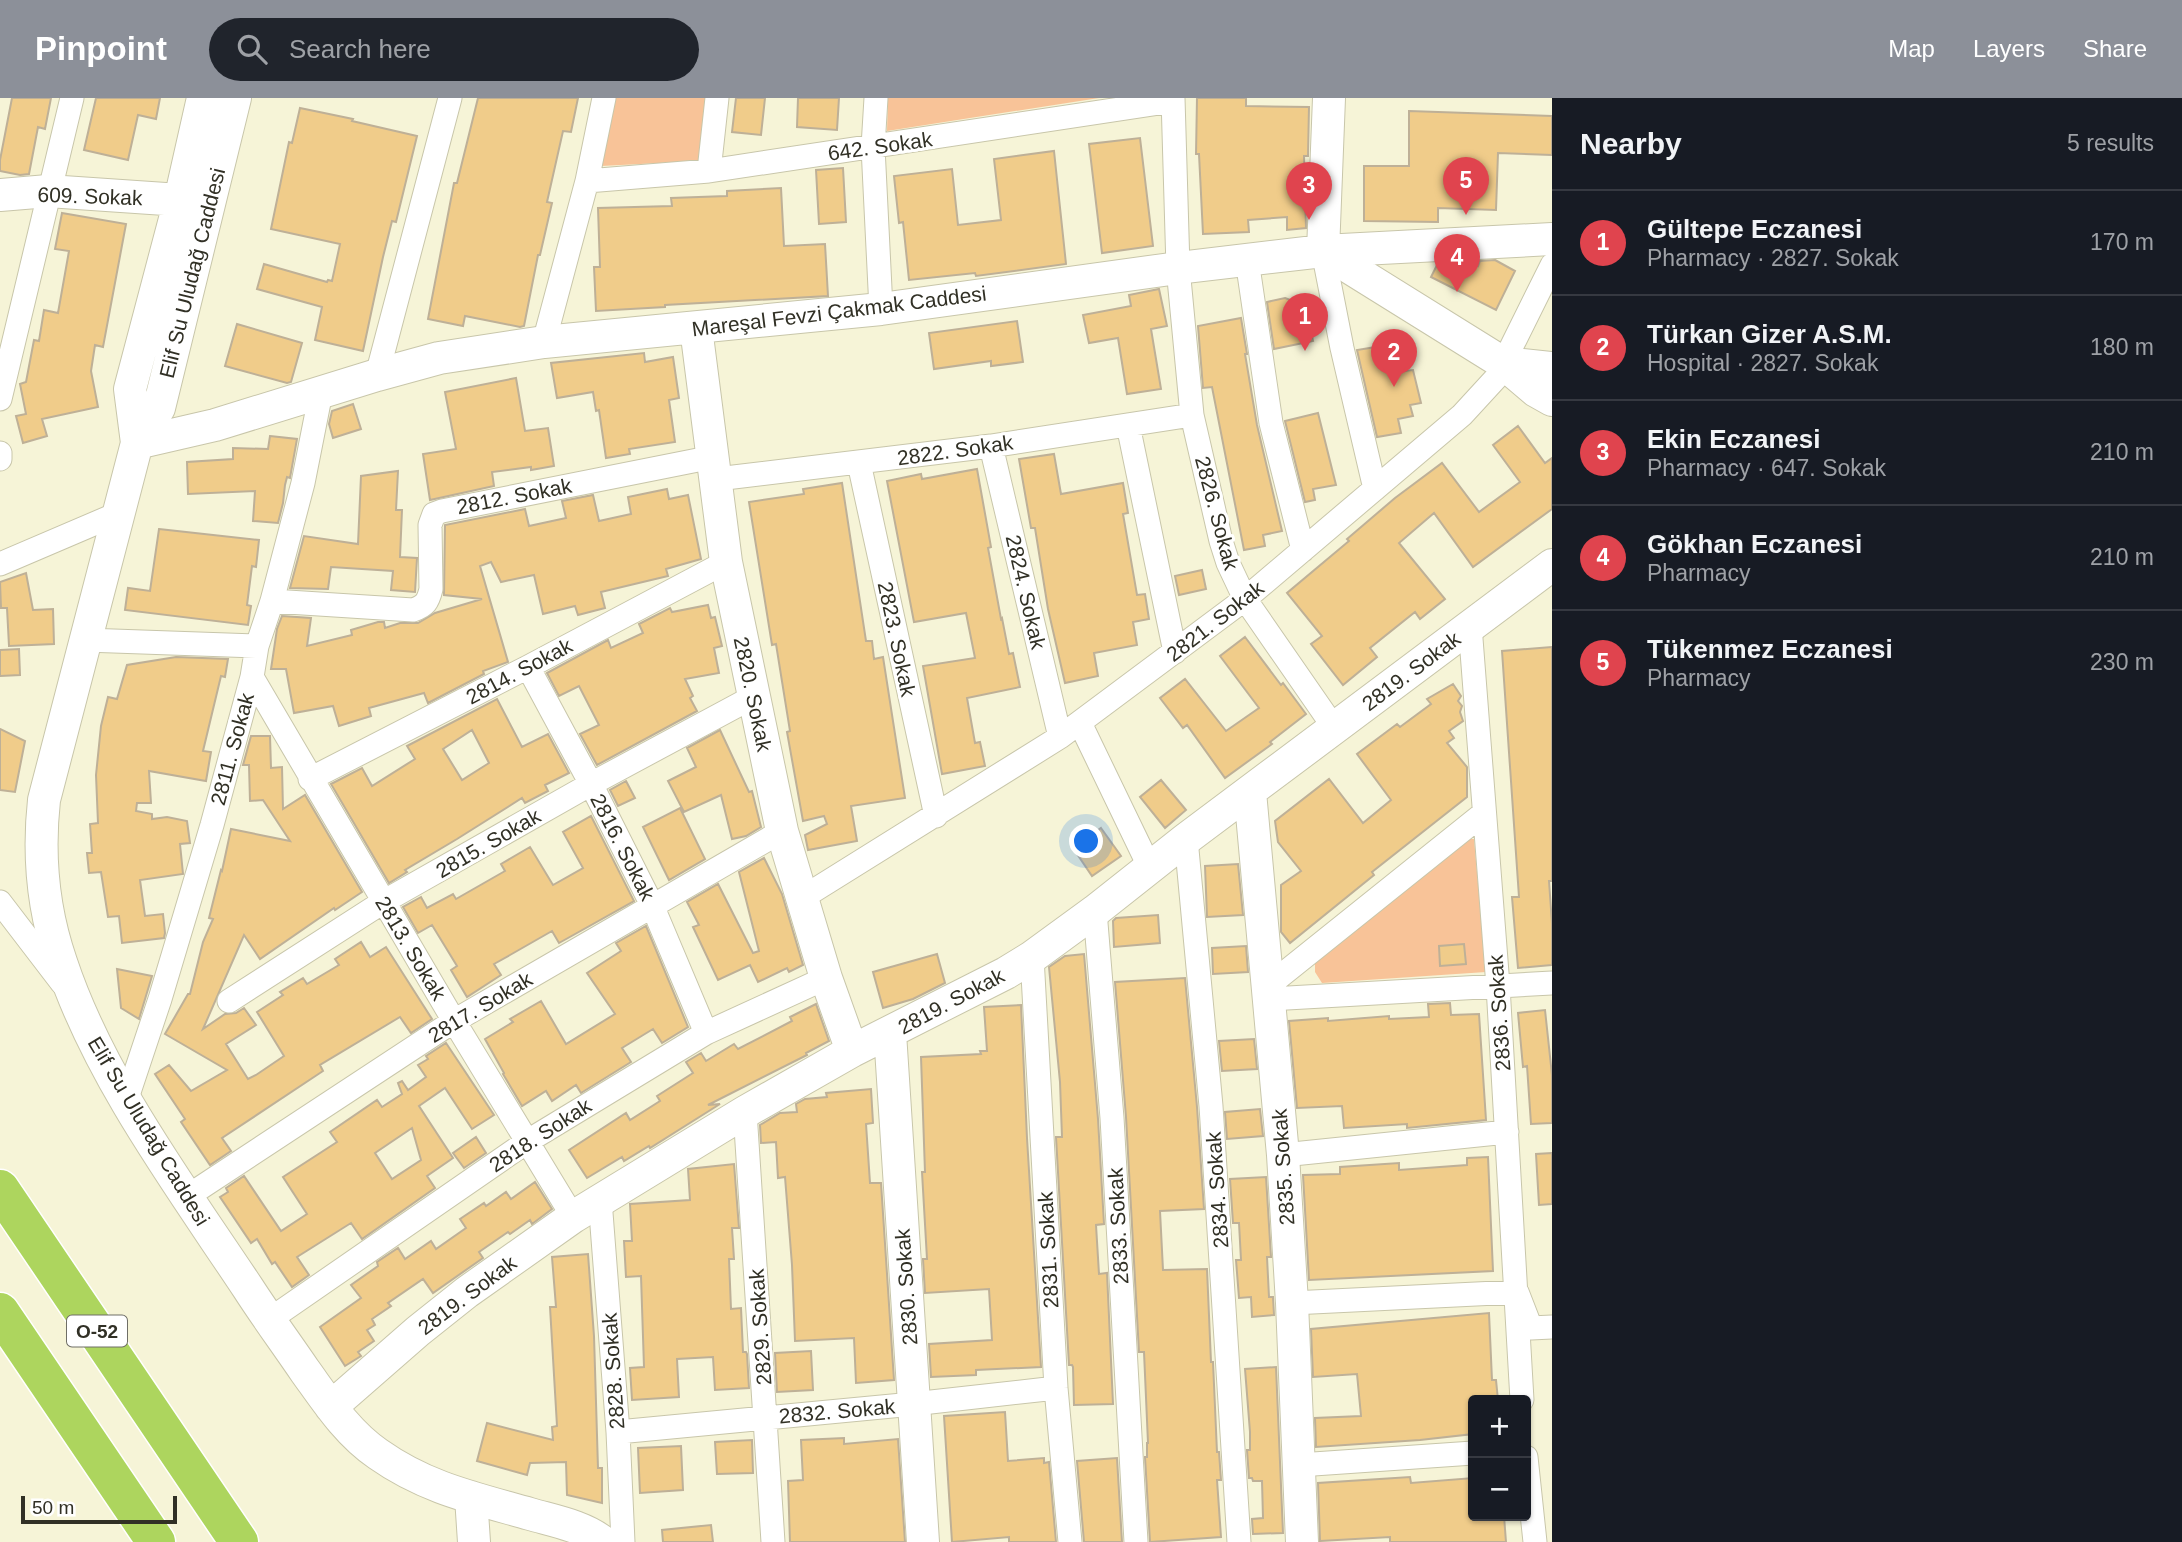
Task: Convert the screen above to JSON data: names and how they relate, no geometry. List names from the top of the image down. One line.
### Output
{"streets":{"highway":["O-52"],"street":["642. Sokak","609. Sokak","Elif Su Uludağ Caddesi","Mareşal Fevzi Çakmak Caddesi","2822. Sokak","2812. Sokak","2826. Sokak","2824. Sokak","2821. Sokak","2823. Sokak","2814. Sokak","2819. Sokak","2820. Sokak","2811. Sokak","2815. Sokak","2816. Sokak","2813. Sokak","2817. Sokak","2836. Sokak","2818. Sokak","2835. Sokak","2834. Sokak","2833. Sokak","2831. Sokak","2830. Sokak","2829. Sokak","2828. Sokak","2832. Sokak"]},"crossings":[["642. Sokak","2826. Sokak"],["609. Sokak","Elif Su Uludağ Caddesi"],["Elif Su Uludağ Caddesi","Mareşal Fevzi Çakmak Caddesi"],["Elif Su Uludağ Caddesi","2819. Sokak"],["Elif Su Uludağ Caddesi","2811. Sokak"],["Elif Su Uludağ Caddesi","2817. Sokak"],["Elif Su Uludağ Caddesi","2818. Sokak"],["Mareşal Fevzi Çakmak Caddesi","2826. Sokak"],["Mareşal Fevzi Çakmak Caddesi","2820. Sokak"],["Mareşal Fevzi Çakmak Caddesi","2811. Sokak"],["2822. Sokak","2812. Sokak"],["2822. Sokak","2826. Sokak"],["2822. Sokak","2824. Sokak"],["2822. Sokak","2823. Sokak"],["2822. Sokak","2820. Sokak"],["2812. Sokak","2820. Sokak"],["2812. Sokak","2811. Sokak"],["2826. Sokak","2821. Sokak"],["2826. Sokak","2819. Sokak"],["2824. Sokak","2821. Sokak"],["2821. Sokak","2823. Sokak"],["2821. Sokak","2820. Sokak"],["2814. Sokak","2820. Sokak"],["2814. Sokak","2816. Sokak"],["2814. Sokak","2813. Sokak"],["2819. Sokak","2820. Sokak"],["2819. Sokak","2813. Sokak"],["2819. Sokak","2836. Sokak"],["2819. Sokak","2835. Sokak"],["2819. Sokak","2834. Sokak"],["2819. Sokak","2833. Sokak"],["2819. Sokak","2831. Sokak"],["2819. Sokak","2830. Sokak"],["2819. Sokak","2829. Sokak"],["2819. Sokak","2828. Sokak"],["2820. Sokak","2815. Sokak"],["2820. Sokak","2817. Sokak"],["2820. Sokak","2818. Sokak"],["2811. Sokak","2813. Sokak"],["2815. Sokak","2816. Sokak"],["2815. Sokak","2813. Sokak"],["2816. Sokak","2817. Sokak"],["2816. Sokak","2818. Sokak"],["2813. Sokak","2817. Sokak"],["2813. Sokak","2818. Sokak"],["2831. Sokak","2832. Sokak"],["2830. Sokak","2832. Sokak"],["2829. Sokak","2832. Sokak"],["2828. Sokak","2832. Sokak"]],"scale_bar":"50 m","page":{"header":"Pinpoint","search":"Search here","nav":["Map","Layers","Share"],"heading":["Nearby","5 results"],"pins":["5","3","4","1","2"],"list":[{"mark":"1","name":"Gültepe Eczanesi","note":"Pharmacy · 2827. Sokak","value":"170 m"},{"mark":"2","name":"Türkan Gizer A.S.M.","note":"Hospital · 2827. Sokak","value":"180 m"},{"mark":"3","name":"Ekin Eczanesi","note":"Pharmacy · 647. Sokak","value":"210 m"},{"mark":"4","name":"Gökhan Eczanesi","note":"Pharmacy","value":"210 m"},{"mark":"5","name":"Tükenmez Eczanesi","note":"Pharmacy","value":"230 m"}],"map_buttons":["+","−"],"scale":"50 m"}}
